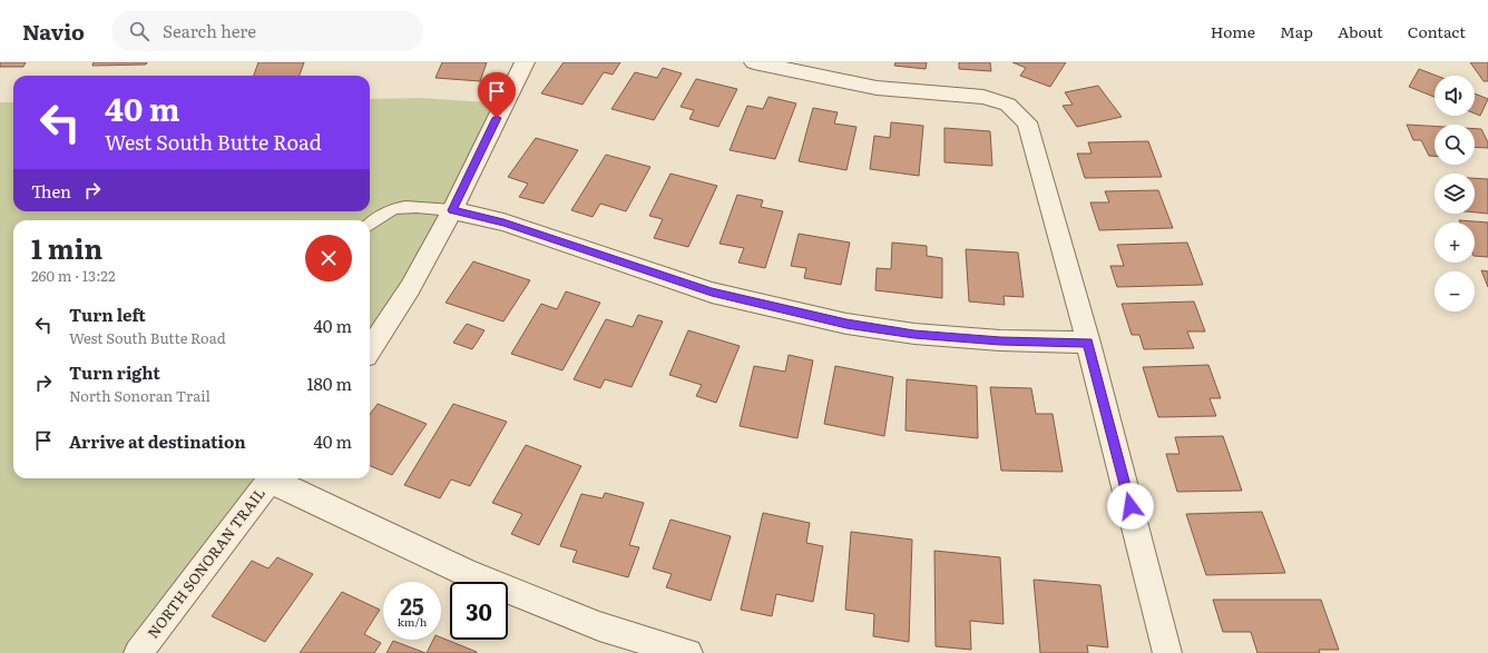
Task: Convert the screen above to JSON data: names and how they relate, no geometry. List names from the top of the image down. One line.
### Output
{"streets":{"street":["NORTH SONORAN TRAIL"]},"page":{"header":"Navio","search":"Search here","nav":["Home","Map","About","Contact"],"map_buttons":["+","−"],"turn":["40 m","West South Butte Road"],"then":"Then","heading":["1 min","260 m · 13:22"],"list":[{"name":"Turn left","note":"West South Butte Road","value":"40 m"},{"name":"Turn right","note":"North Sonoran Trail","value":"180 m"},{"name":"Arrive at destination","value":"40 m"}],"speed":"25 km/h","limit":"30"}}
